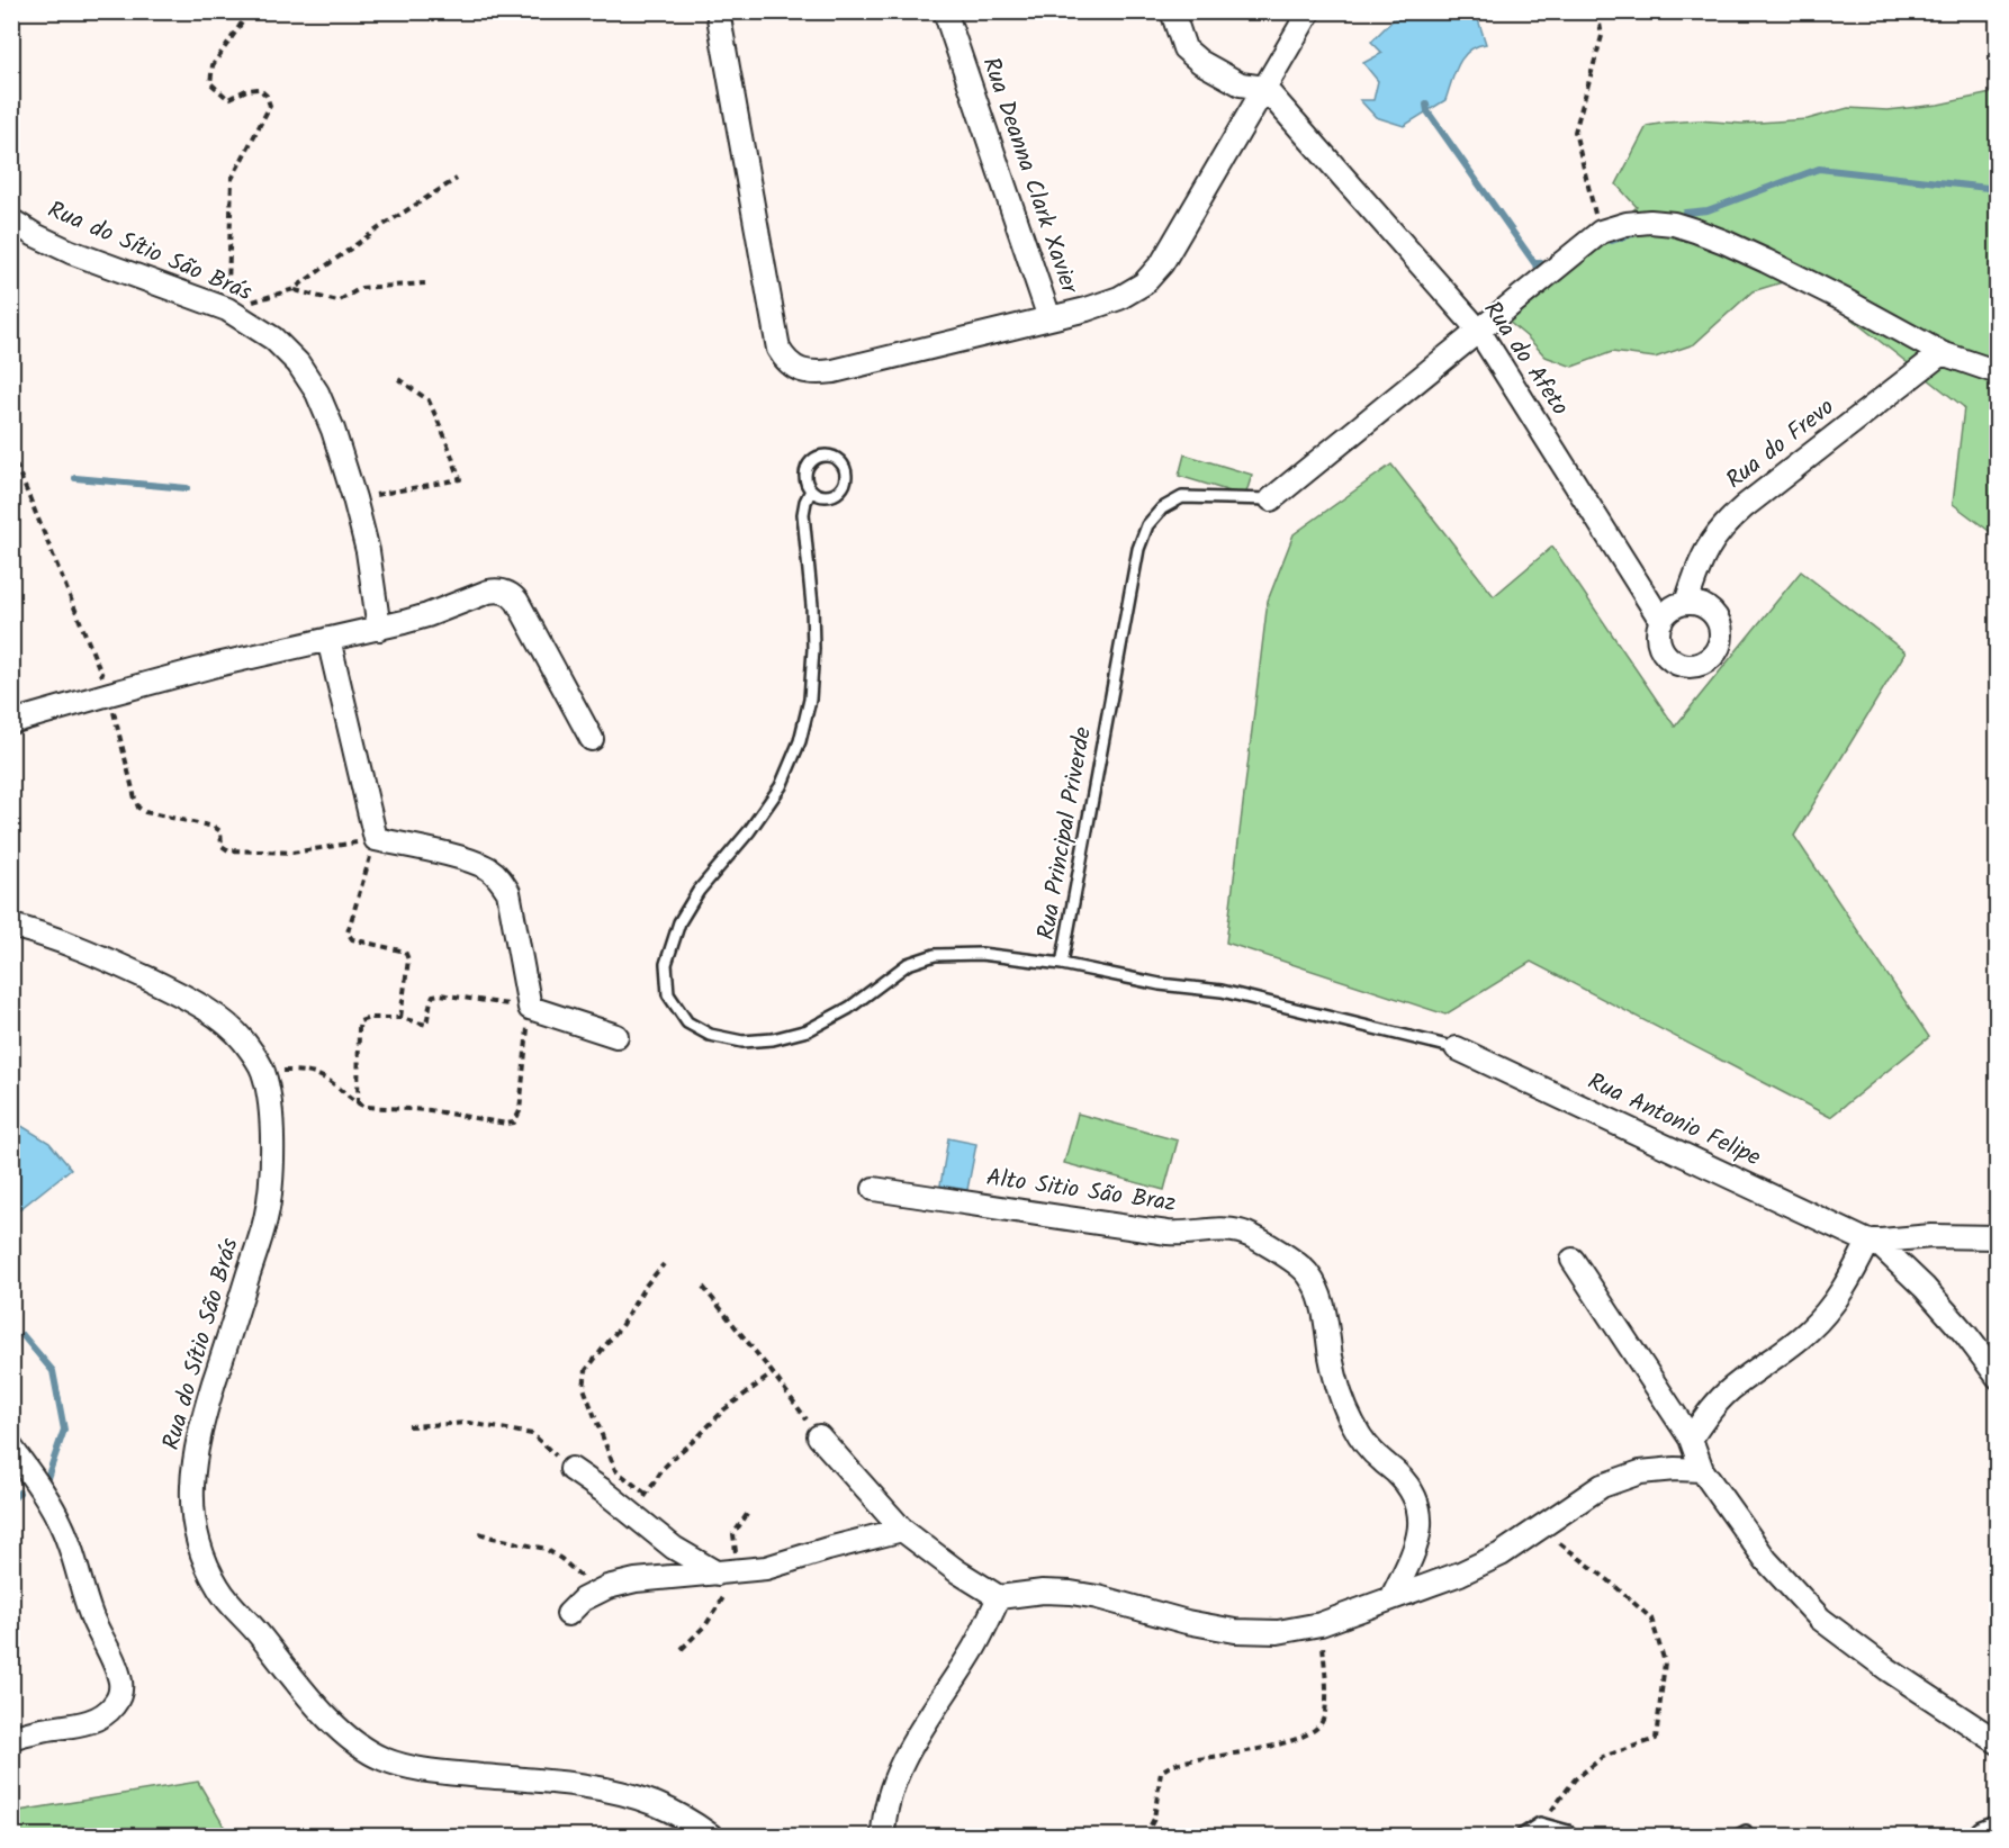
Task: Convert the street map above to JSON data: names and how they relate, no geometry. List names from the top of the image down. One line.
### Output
{"streets":{"street":["Rua Deanna Clark Xavier","Rua do Sítio São Brás","Rua do Afeto","Rua do Frevo","Rua Antonio Felipe","Alto Sitio São Braz"],"lane":["Rua Principal Priverde"]},"crossings":[["Rua do Afeto","Rua do Frevo"],["Rua Principal Priverde","Rua Antonio Felipe"]]}
